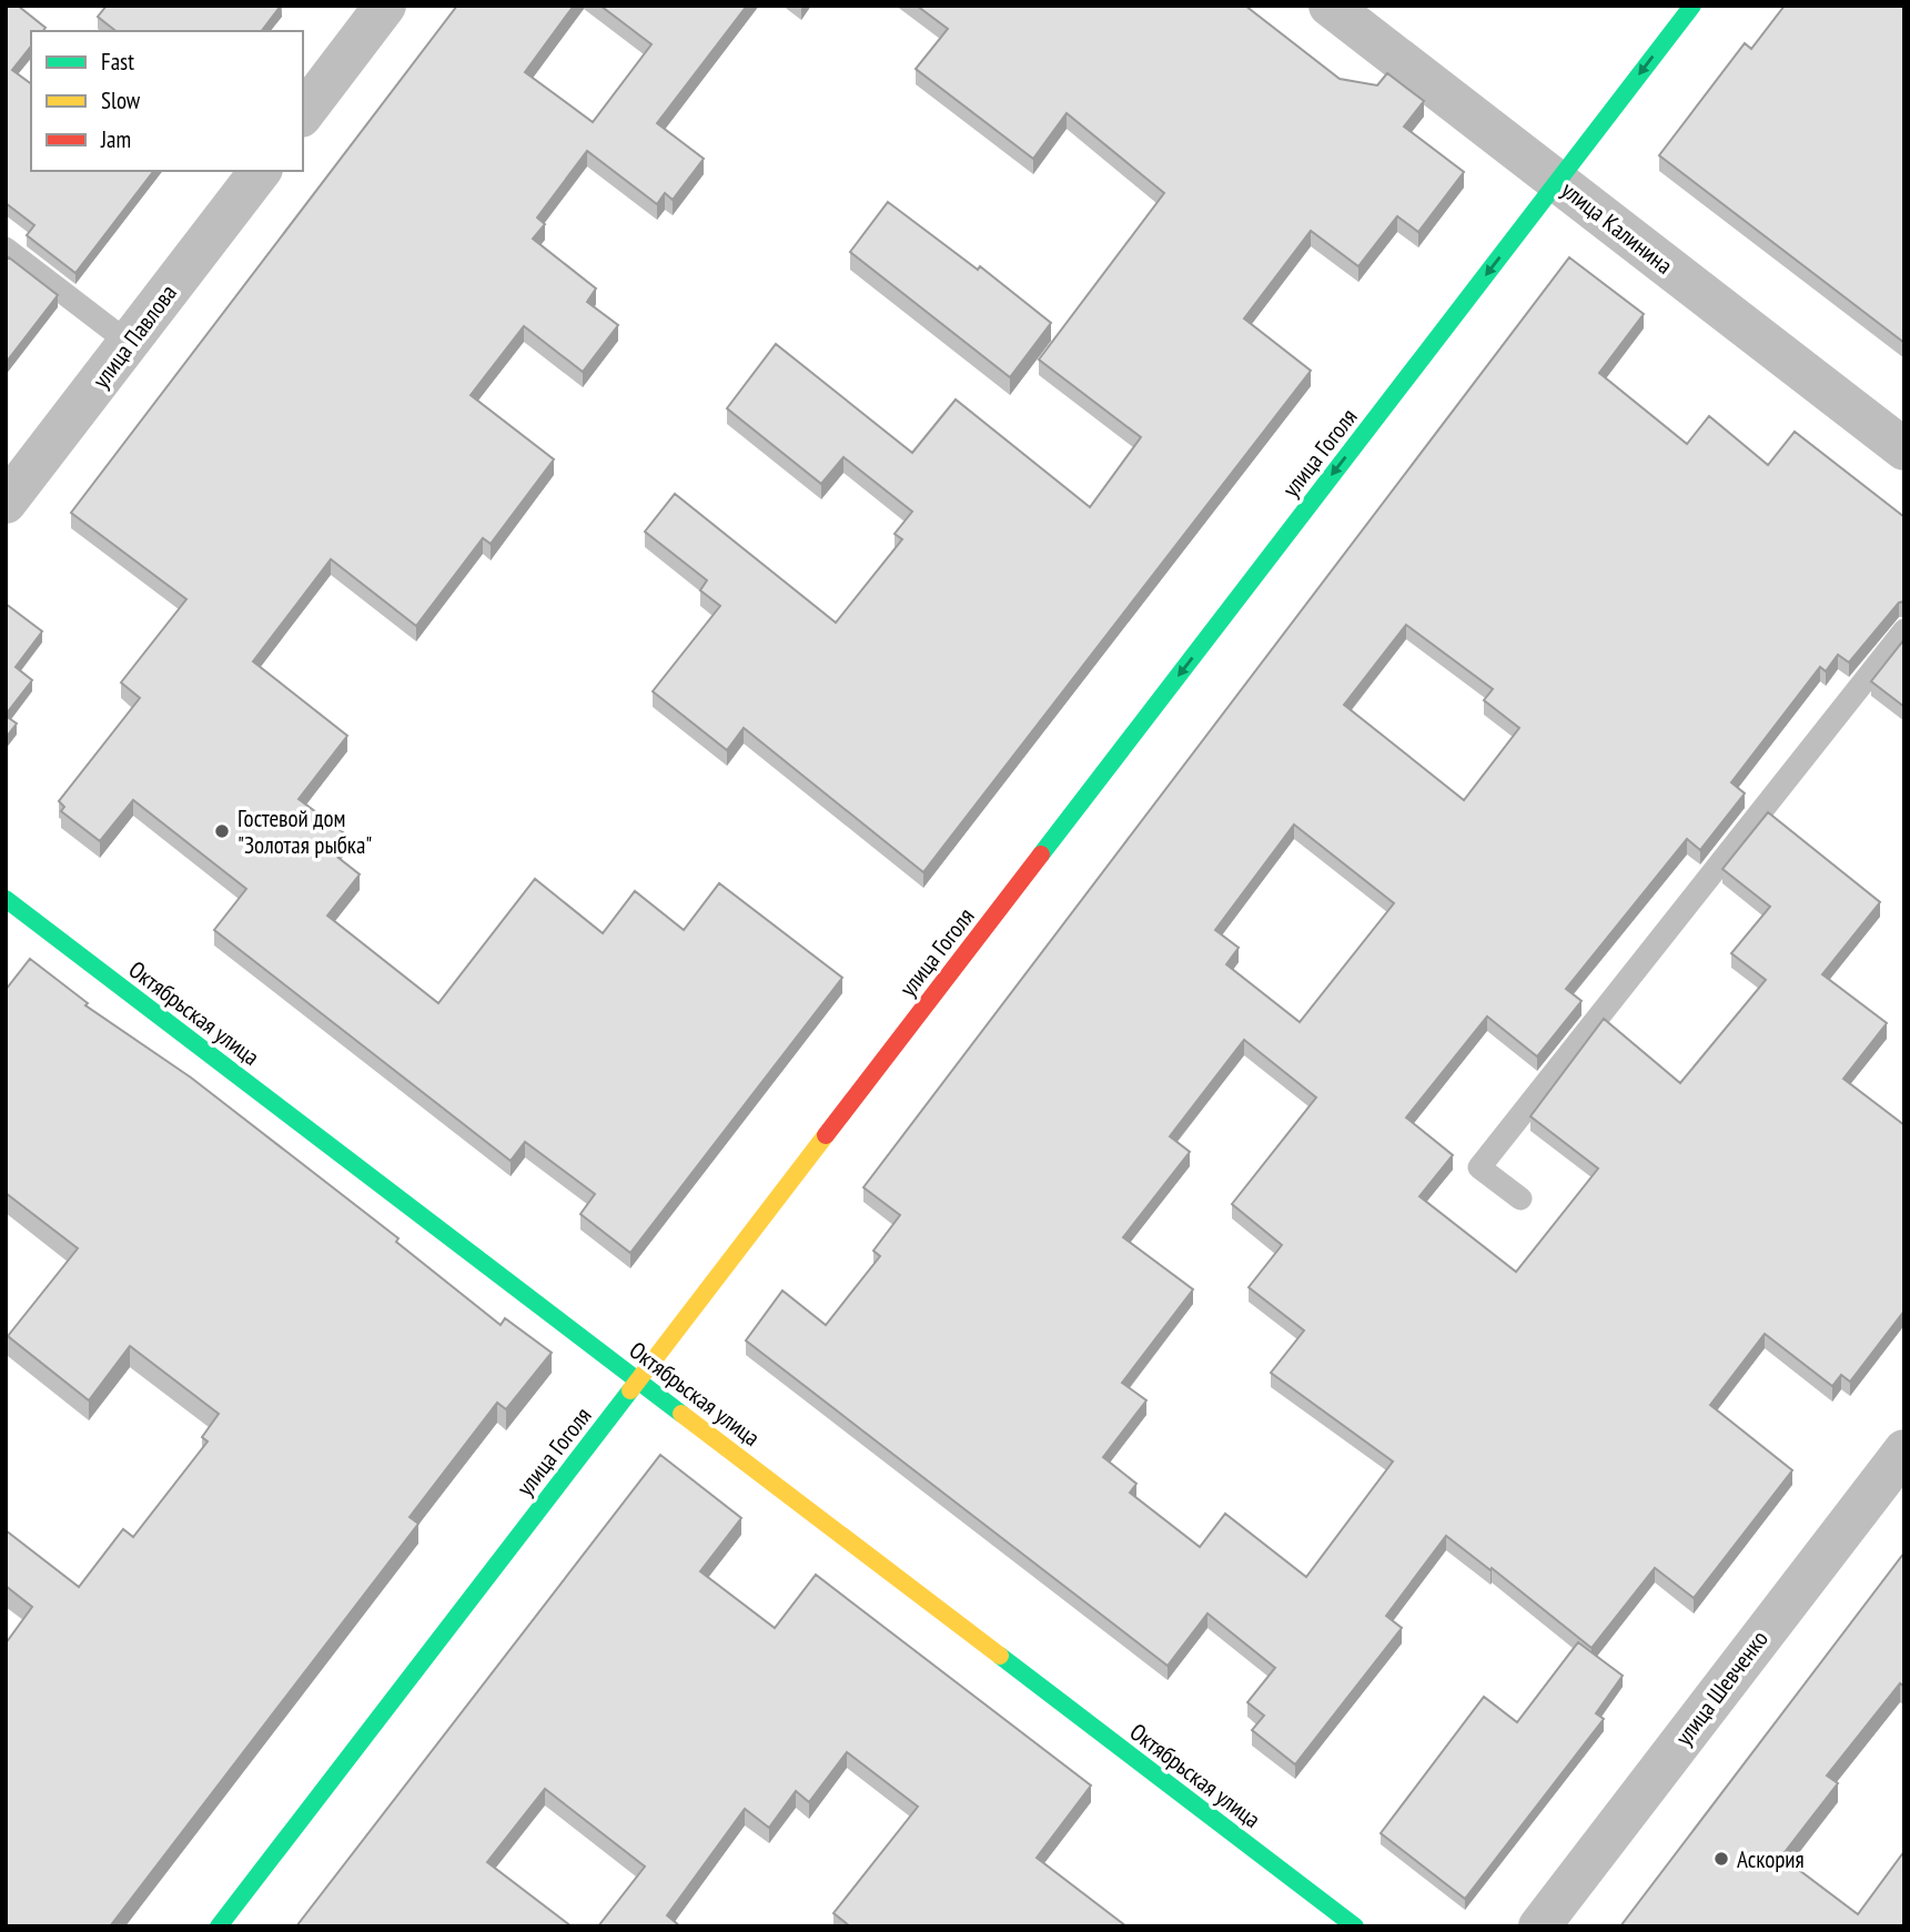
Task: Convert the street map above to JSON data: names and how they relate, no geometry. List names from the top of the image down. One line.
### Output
{"streets":{"street":["улица Калинина","улица Павлова","улица Гоголя","Октябрьская улица","улица Шевченко"]},"crossings":[["улица Калинина","улица Гоголя"],["улица Гоголя","Октябрьская улица"]],"one_way":["улица Гоголя"],"places":["Гостевой дом \"Золотая рыбка\"","Аскория"],"legend":["Fast","Slow","Jam"]}
